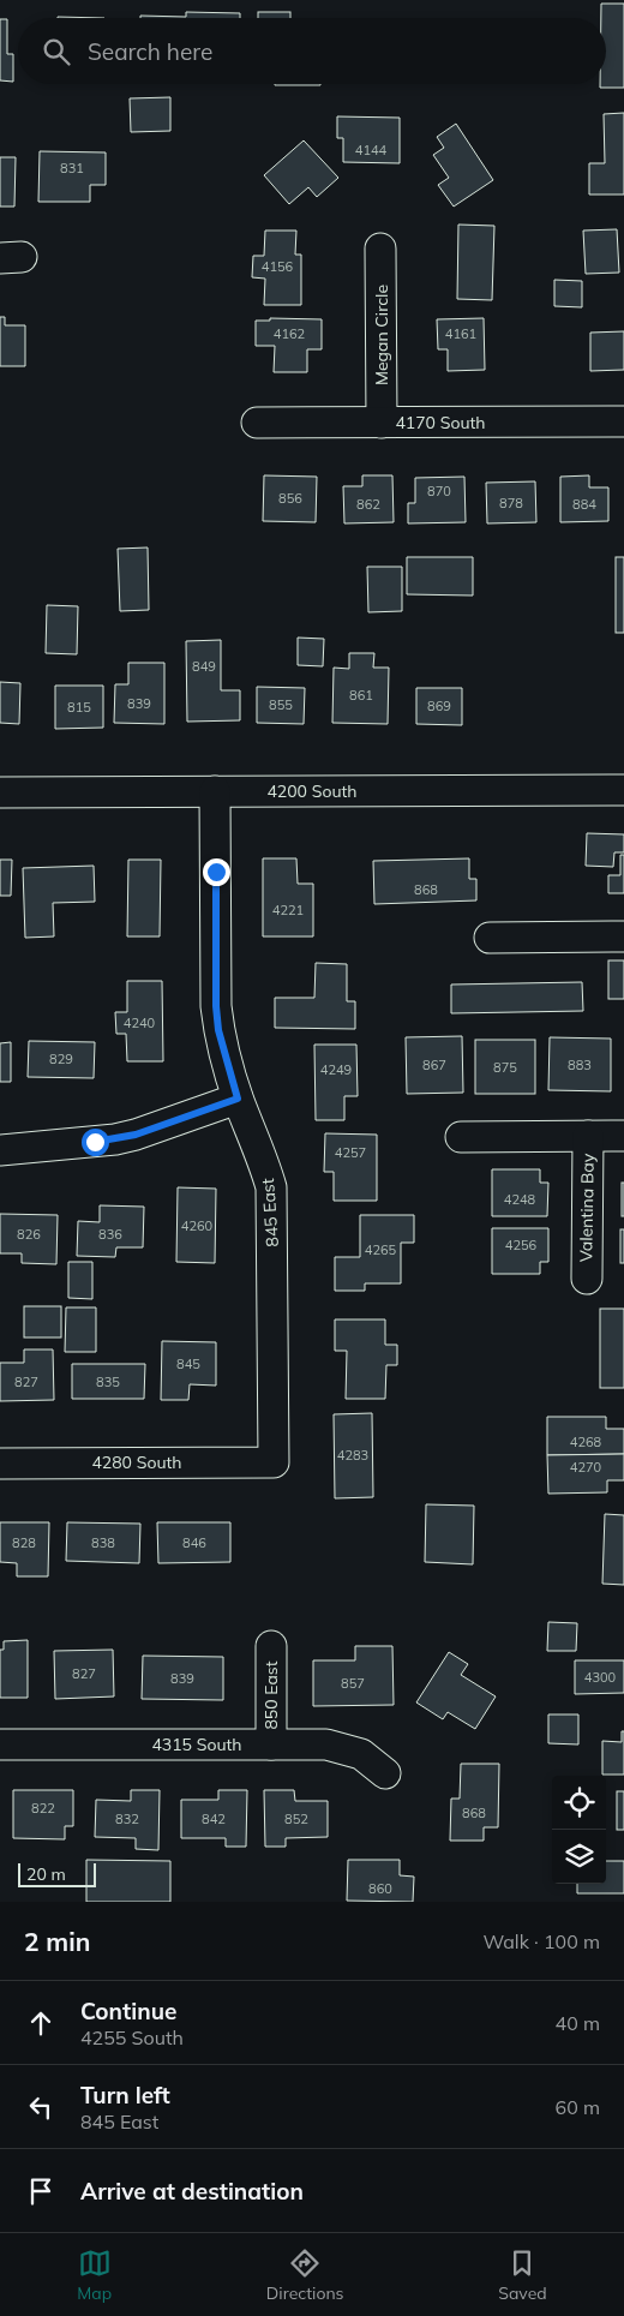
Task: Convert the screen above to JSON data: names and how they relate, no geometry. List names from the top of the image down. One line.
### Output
{"streets":{"street":["Megan Circle","4170 South","4200 South","Valentina Bay","845 East","4280 South","850 East","4315 South"]},"crossings":[["Megan Circle","4170 South"],["4200 South","845 East"],["845 East","4280 South"],["850 East","4315 South"]],"house_numbers":["4144","831","4156","4162","4161","870","856","878","862","884","849","861","839","855","869","815","868","4221","4240","829","867","883","875","4249","4257","4248","4260","826","836","4256","4265","845","827","835","4268","4283","4270","828","838","846","827","4300","839","857","822","868","832","842","852","860"],"scale_bar":"20 m","page":{"search":"Search here","scale":"20 m","heading":["2 min","Walk · 100 m"],"list":[["Continue","4255 South","40 m"],["Turn left","845 East","60 m"],"Arrive at destination"],"nav":["Map","Directions","Saved"]}}
